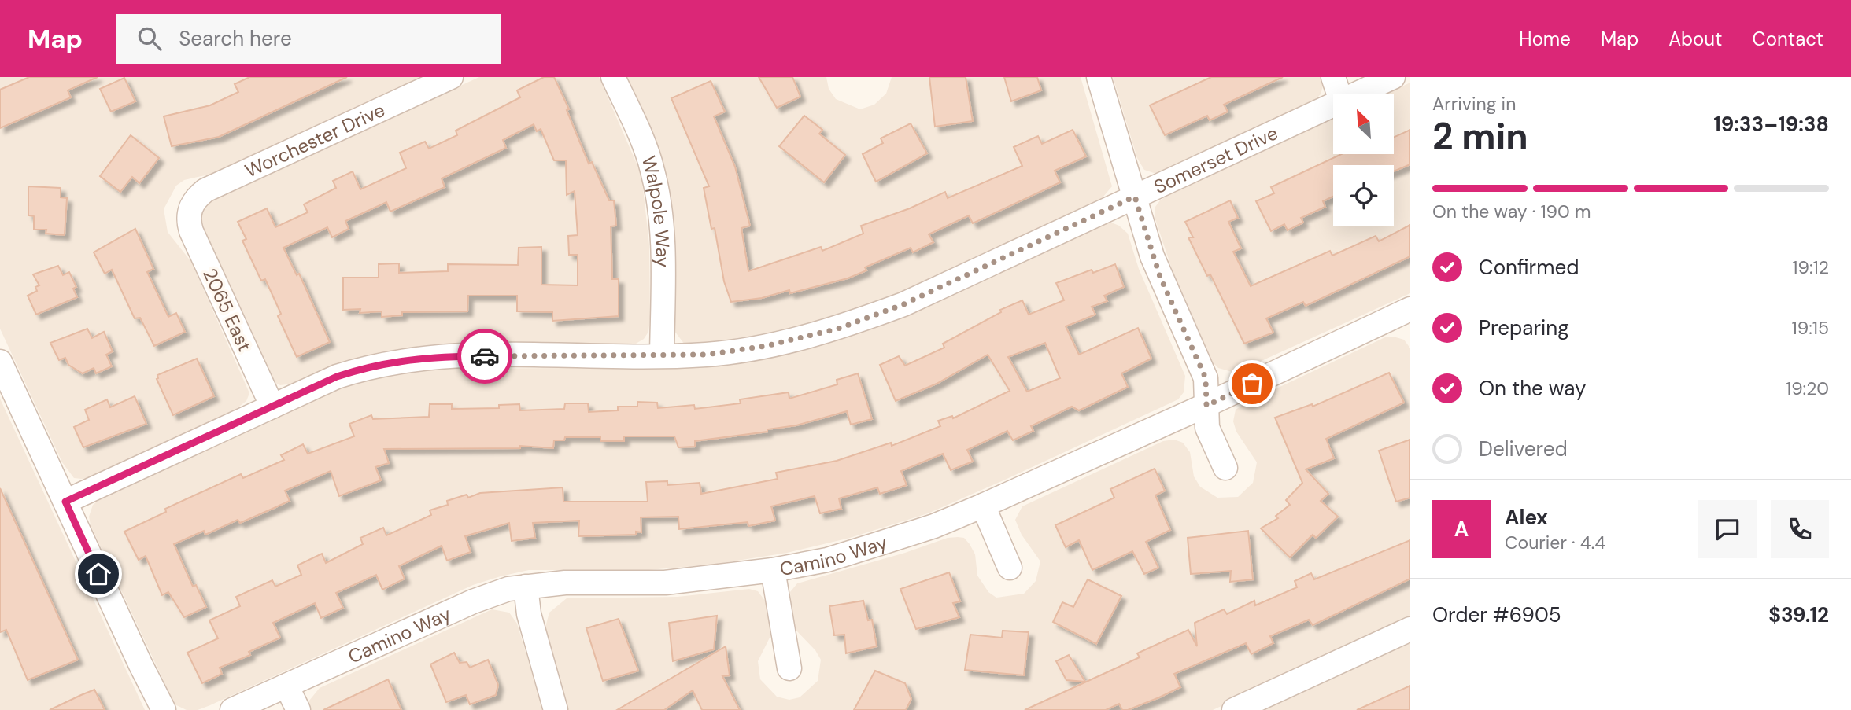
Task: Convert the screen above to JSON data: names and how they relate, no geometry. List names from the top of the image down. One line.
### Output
{"streets":{"street":["Worchester Drive","Somerset Drive","Walpole Way","2065 East","Camino Way"]},"crossings":[["Worchester Drive","2065 East"],["Somerset Drive","Walpole Way"],["Somerset Drive","2065 East"]],"north":"top left","page":{"header":"Map","search":"Search here","nav":["Home","Map","About","Contact"],"heading":["2 min","Arriving in","19:33–19:38"],"panel":["Alex","Courier · 4.4","Order #6905","$39.12"],"bar":"On the way · 190 m","list":[["Confirmed","19:12"],["Preparing","19:15"],["On the way","19:20"],"Delivered"],"round":"A"}}
